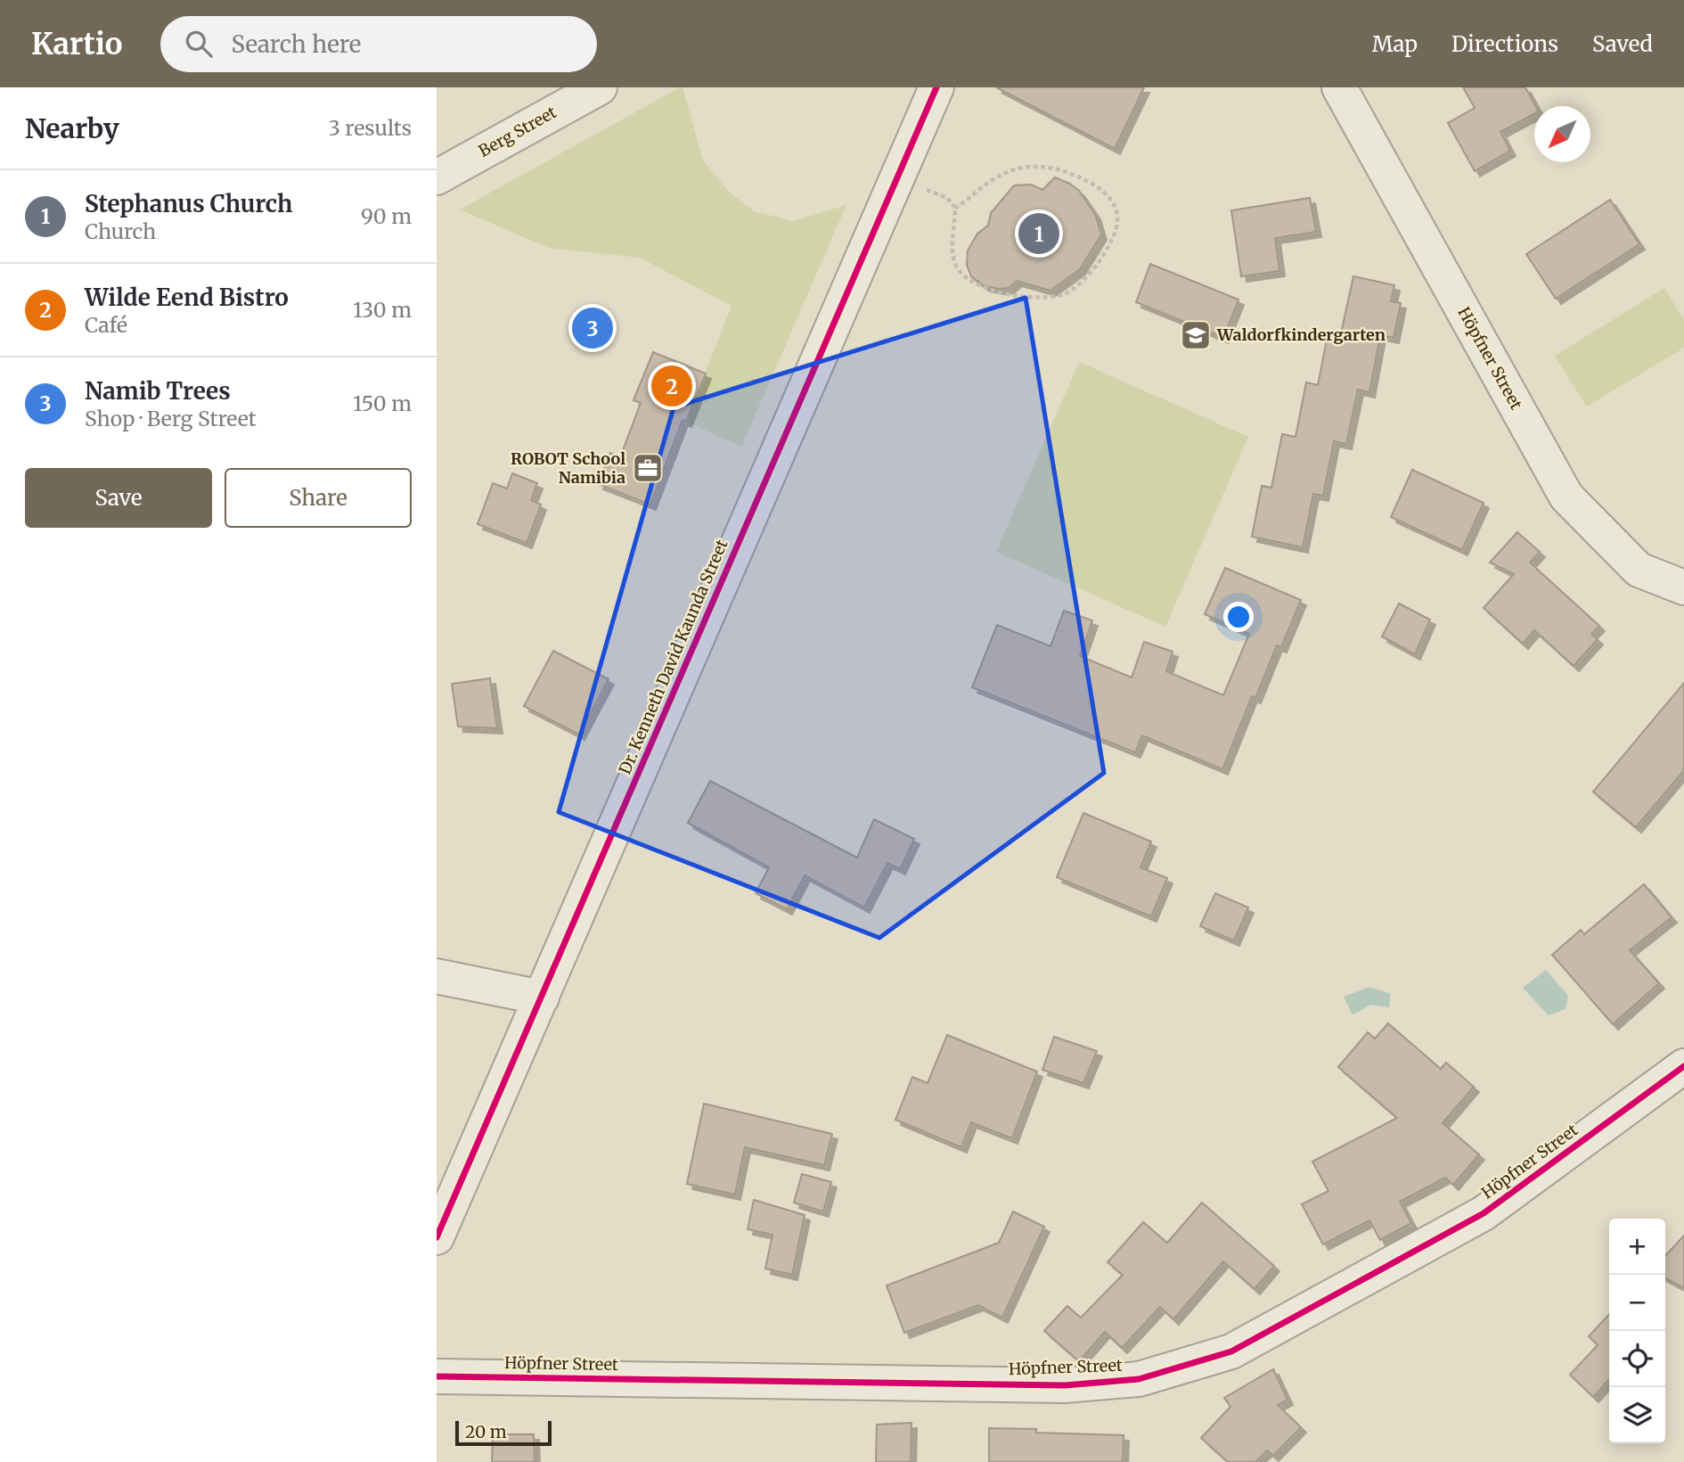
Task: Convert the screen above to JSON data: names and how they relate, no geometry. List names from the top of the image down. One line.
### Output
{"streets":{"street":["Berg Street","Höpfner Street","Dr. Kenneth David Kaunda Street"]},"places":{"school or university":["Waldorfkindergarten"],"office":["ROBOT School Namibia"]},"scale_bar":"20 m","north":"bottom left","page":{"header":"Kartio","search":"Search here","nav":["Map","Directions","Saved"],"heading":["Nearby","3 results"],"list":[{"mark":"1","name":"Stephanus Church","note":"Church","value":"90 m"},{"mark":"2","name":"Wilde Eend Bistro","note":"Café","value":"130 m"},{"mark":"3","name":"Namib Trees","note":"Shop · Berg Street","value":"150 m"}],"pins":["1","3","2"],"buttons":["Save","Share"],"map_buttons":["+","−"],"scale":"20 m"}}
